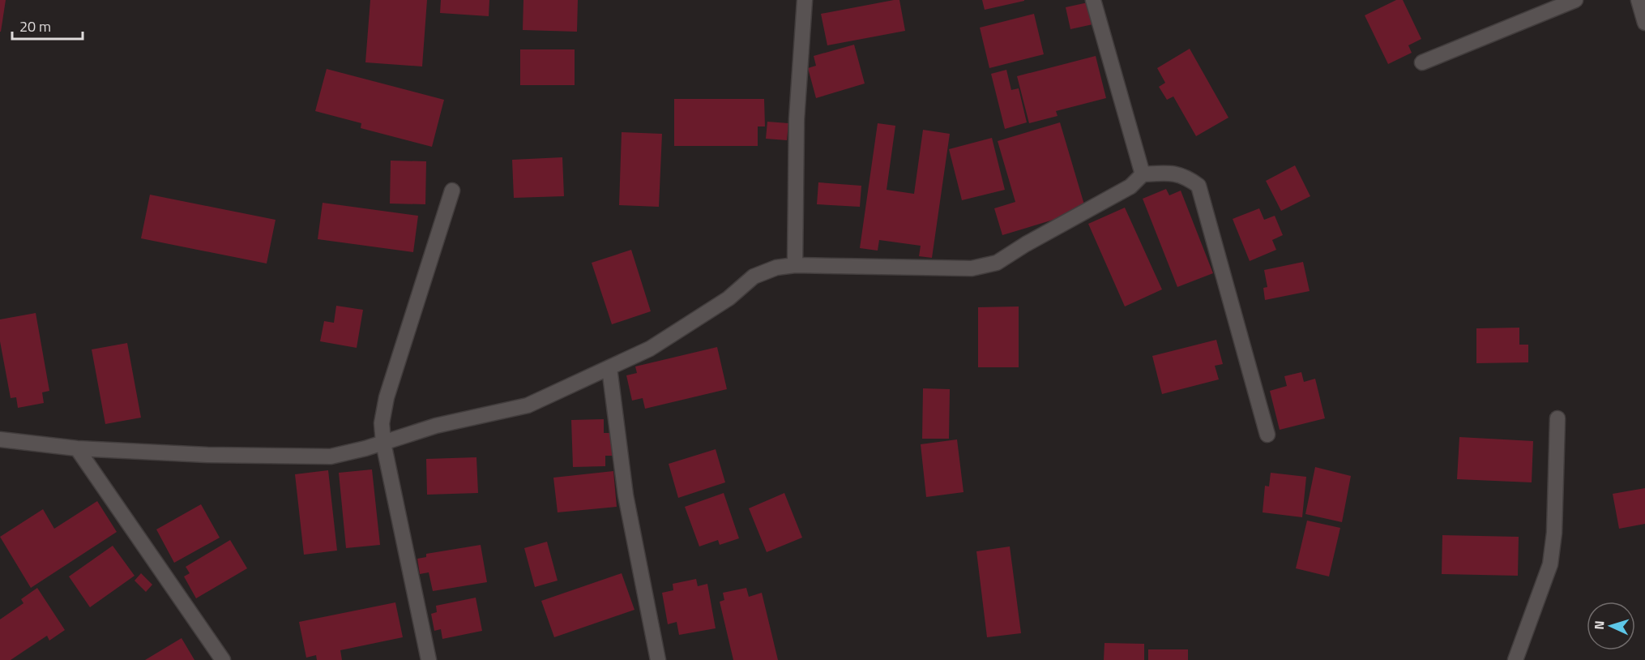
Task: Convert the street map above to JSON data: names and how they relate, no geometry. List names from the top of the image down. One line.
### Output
{"scale_bar":"20 m","north":"left"}
